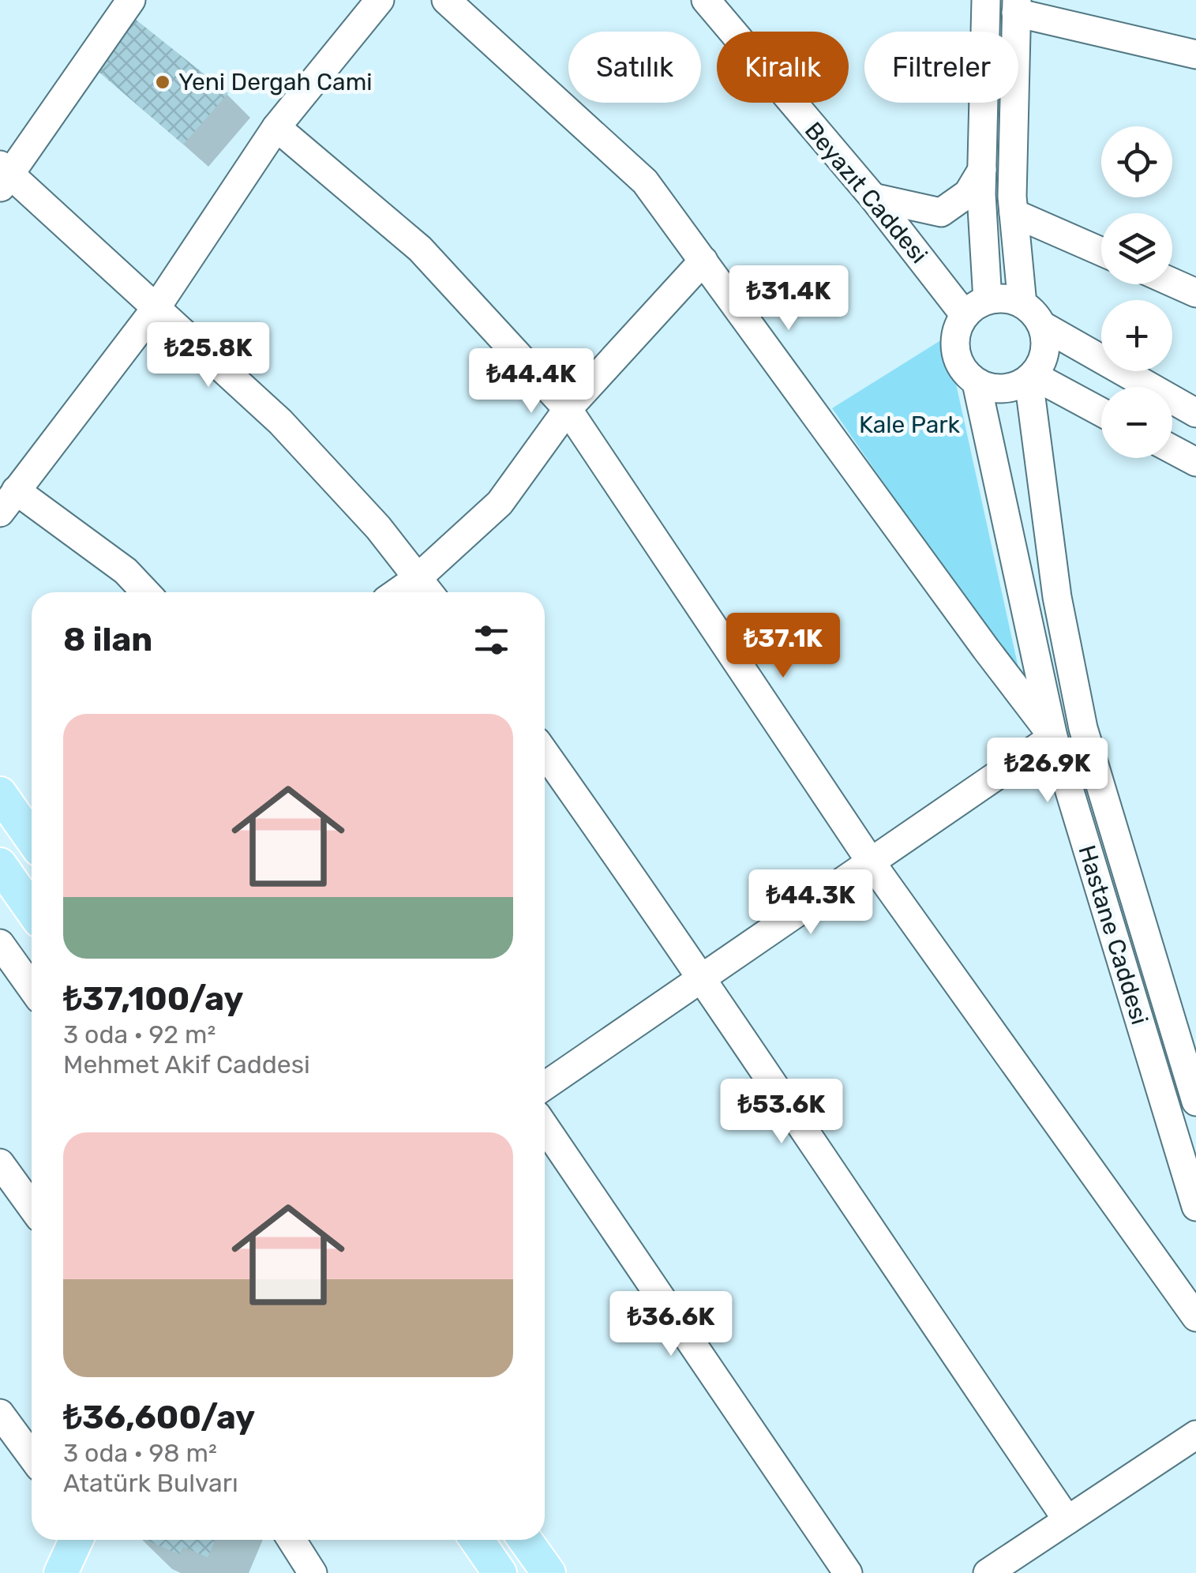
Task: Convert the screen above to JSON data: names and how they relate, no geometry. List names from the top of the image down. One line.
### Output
{"streets":{"street":["Beyazıt Caddesi","Hastane Caddesi"]},"crossings":[["Beyazıt Caddesi","Hastane Caddesi"]],"parks":["Kale Park"],"places":["Yeni Dergah Cami"],"page":{"chip":["Satılık","Kiralık","Filtreler"],"map_buttons":["+","−"],"price":["₺31.4K","₺25.8K","₺44.4K","₺37.1K","₺26.9K","₺44.3K","₺53.6K","₺36.6K"],"heading":"8 ilan","list":[{"name":"₺37,100/ay","note":"3 oda · 92 m² · Mehmet Akif Caddesi"},{"name":"₺36,600/ay","note":"3 oda · 98 m² · Atatürk Bulvarı"}]}}
